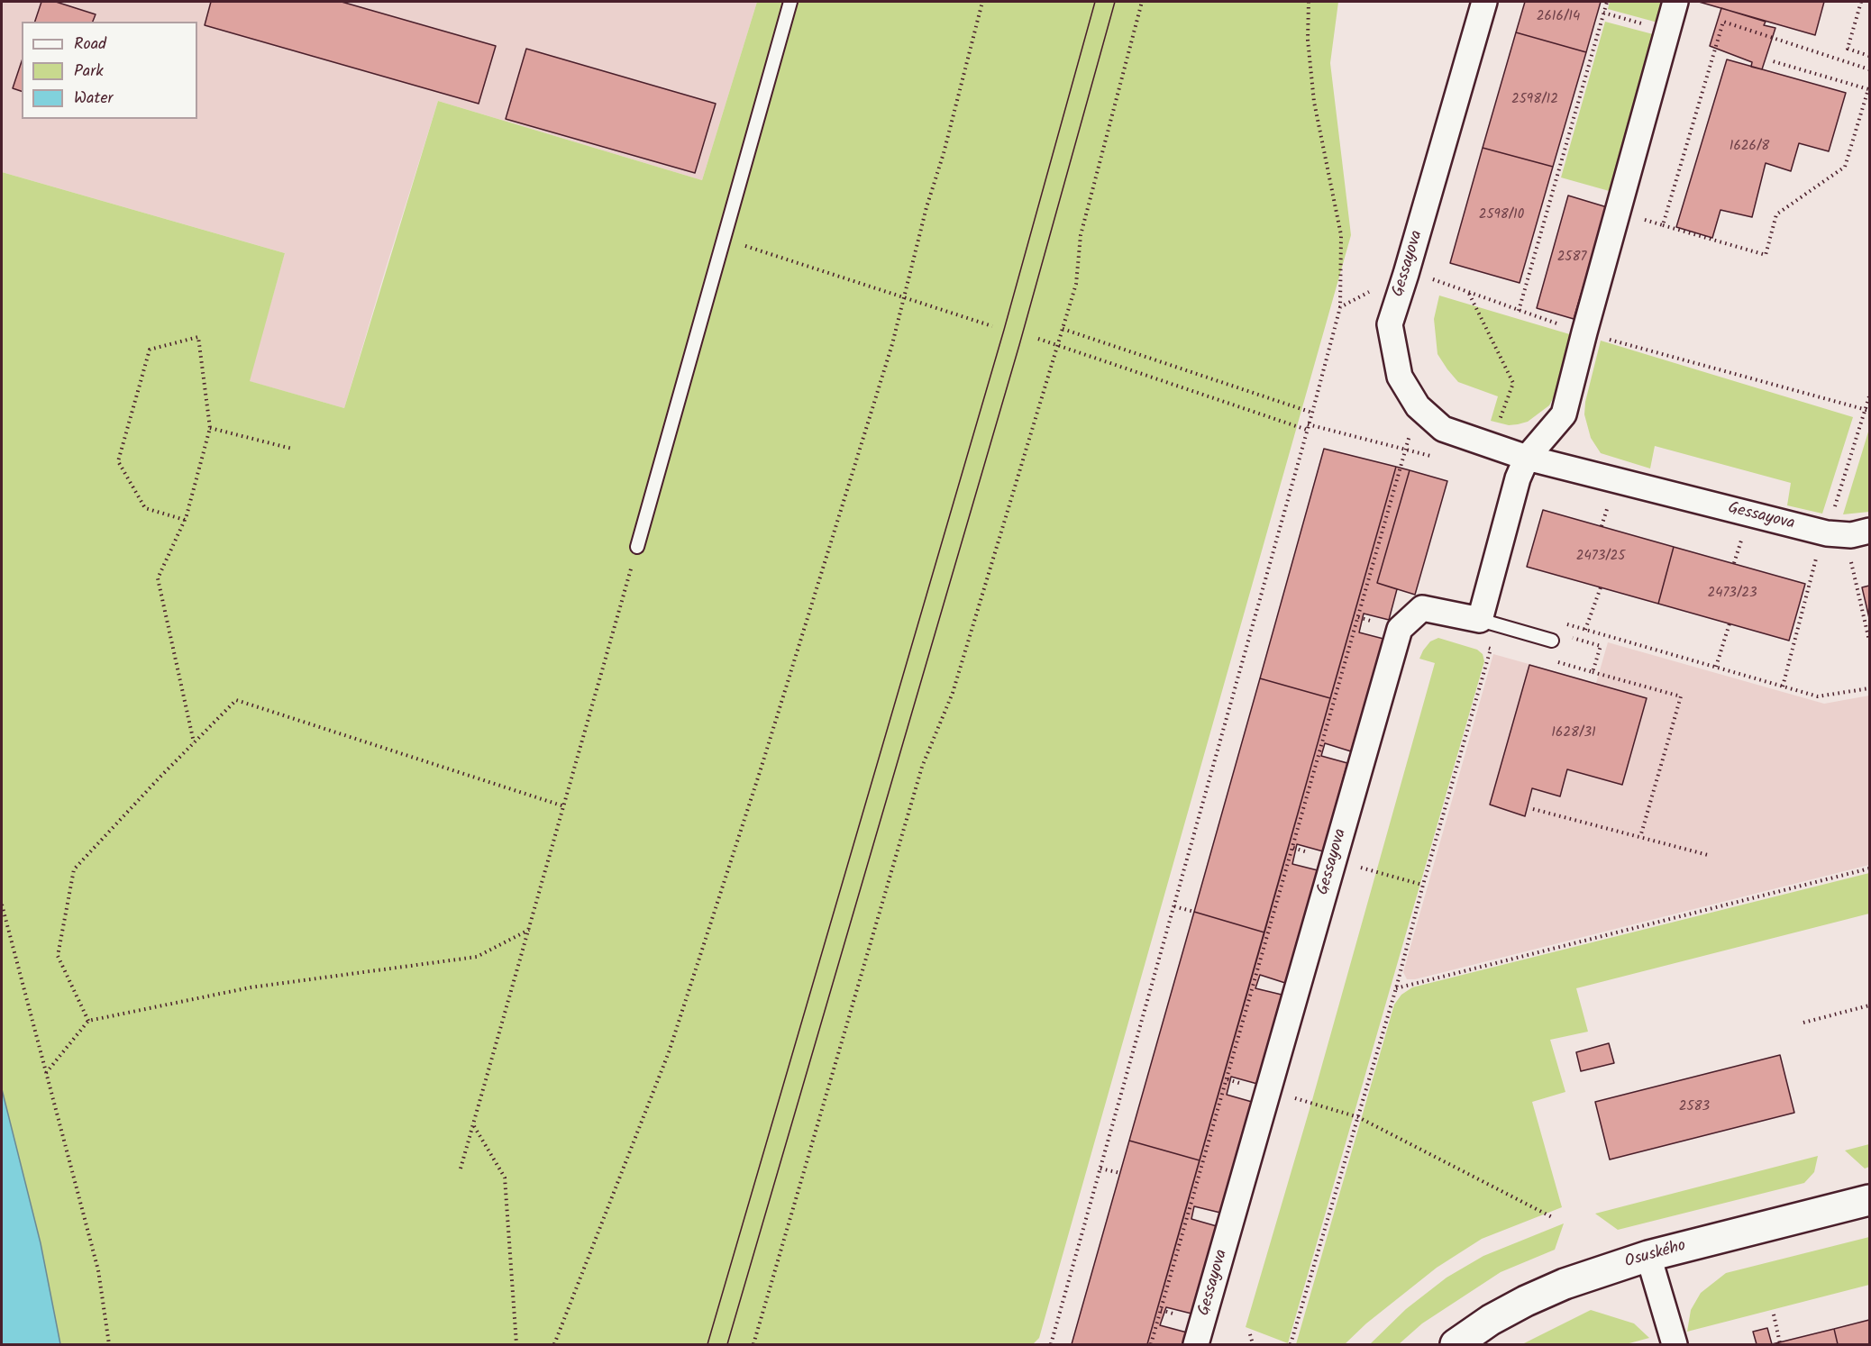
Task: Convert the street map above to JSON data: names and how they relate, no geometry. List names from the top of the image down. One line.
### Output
{"streets":{"street":["Gessayova","Osuského"]},"house_numbers":["2616/14","2598/12","1626/8","2598/10","2587","2473/25","2473/23","1628/31","2583"],"legend":["Road","Park","Water"]}
